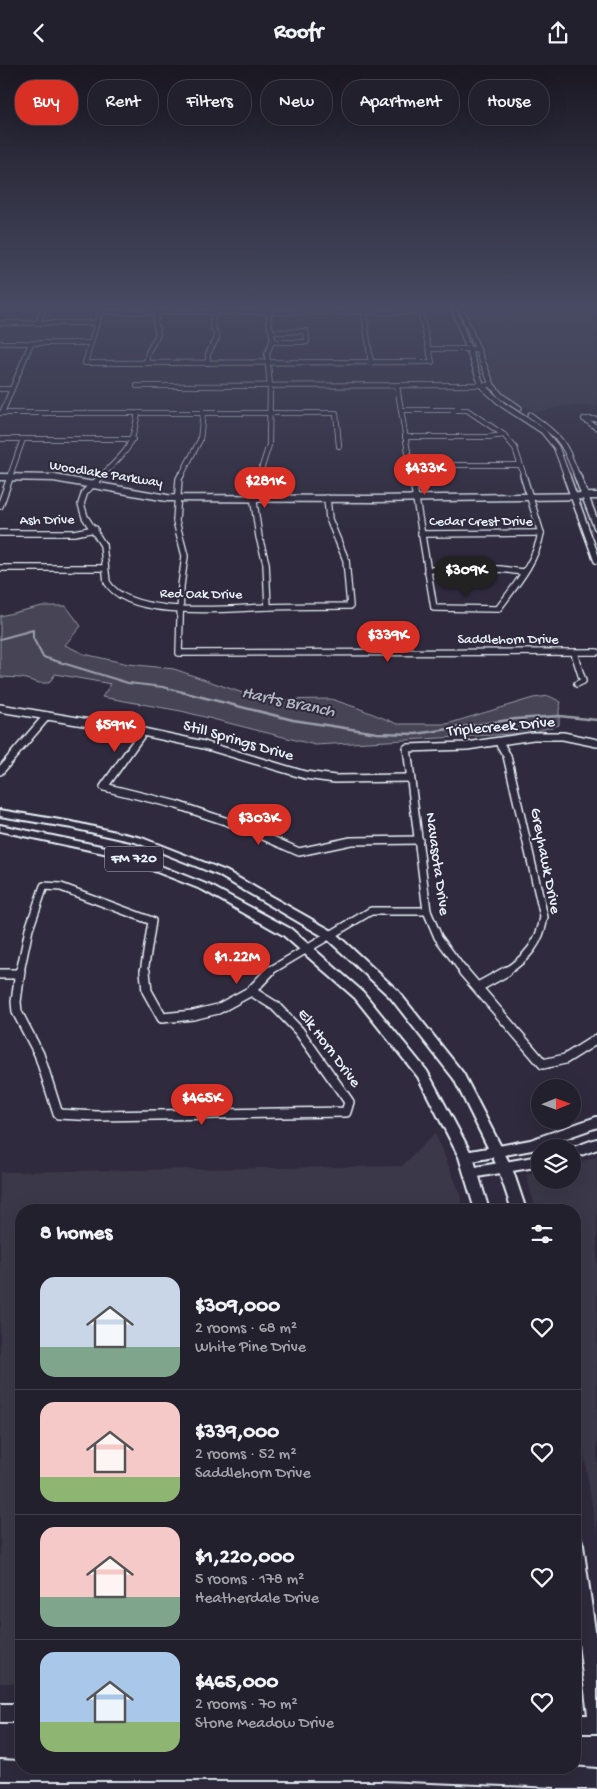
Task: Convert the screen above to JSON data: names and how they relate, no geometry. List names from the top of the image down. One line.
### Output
{"streets":{"main road":["FM 720"],"street":["Woodlake Parkway","Ash Drive","Cedar Crest Drive","Red Oak Drive","Saddlehorn Drive","Triplecreek Drive","Still Springs Drive","Greyhawk Drive","Navasota Drive","Elk Horn Drive"]},"crossings":[["Woodlake Parkway","Red Oak Drive"],["Ash Drive","Red Oak Drive"],["Red Oak Drive","Saddlehorn Drive"],["Triplecreek Drive","Greyhawk Drive"],["Triplecreek Drive","Navasota Drive"],["Still Springs Drive","Navasota Drive"],["Greyhawk Drive","Navasota Drive"]],"water":["Harts Branch"],"north":"right","page":{"header":"Roofr","chip":["Buy","Rent","Filters","New","Apartment","House"],"price":["$433K","$281K","$309K","$339K","$591K","$303K","$1.22M","$465K"],"heading":"8 homes","list":[{"name":"$309,000","note":"2 rooms · 68 m² · White Pine Drive"},{"name":"$339,000","note":"2 rooms · 52 m² · Saddlehorn Drive"},{"name":"$1,220,000","note":"5 rooms · 178 m² · Heatherdale Drive"},{"name":"$465,000","note":"2 rooms · 70 m² · Stone Meadow Drive"}]}}
